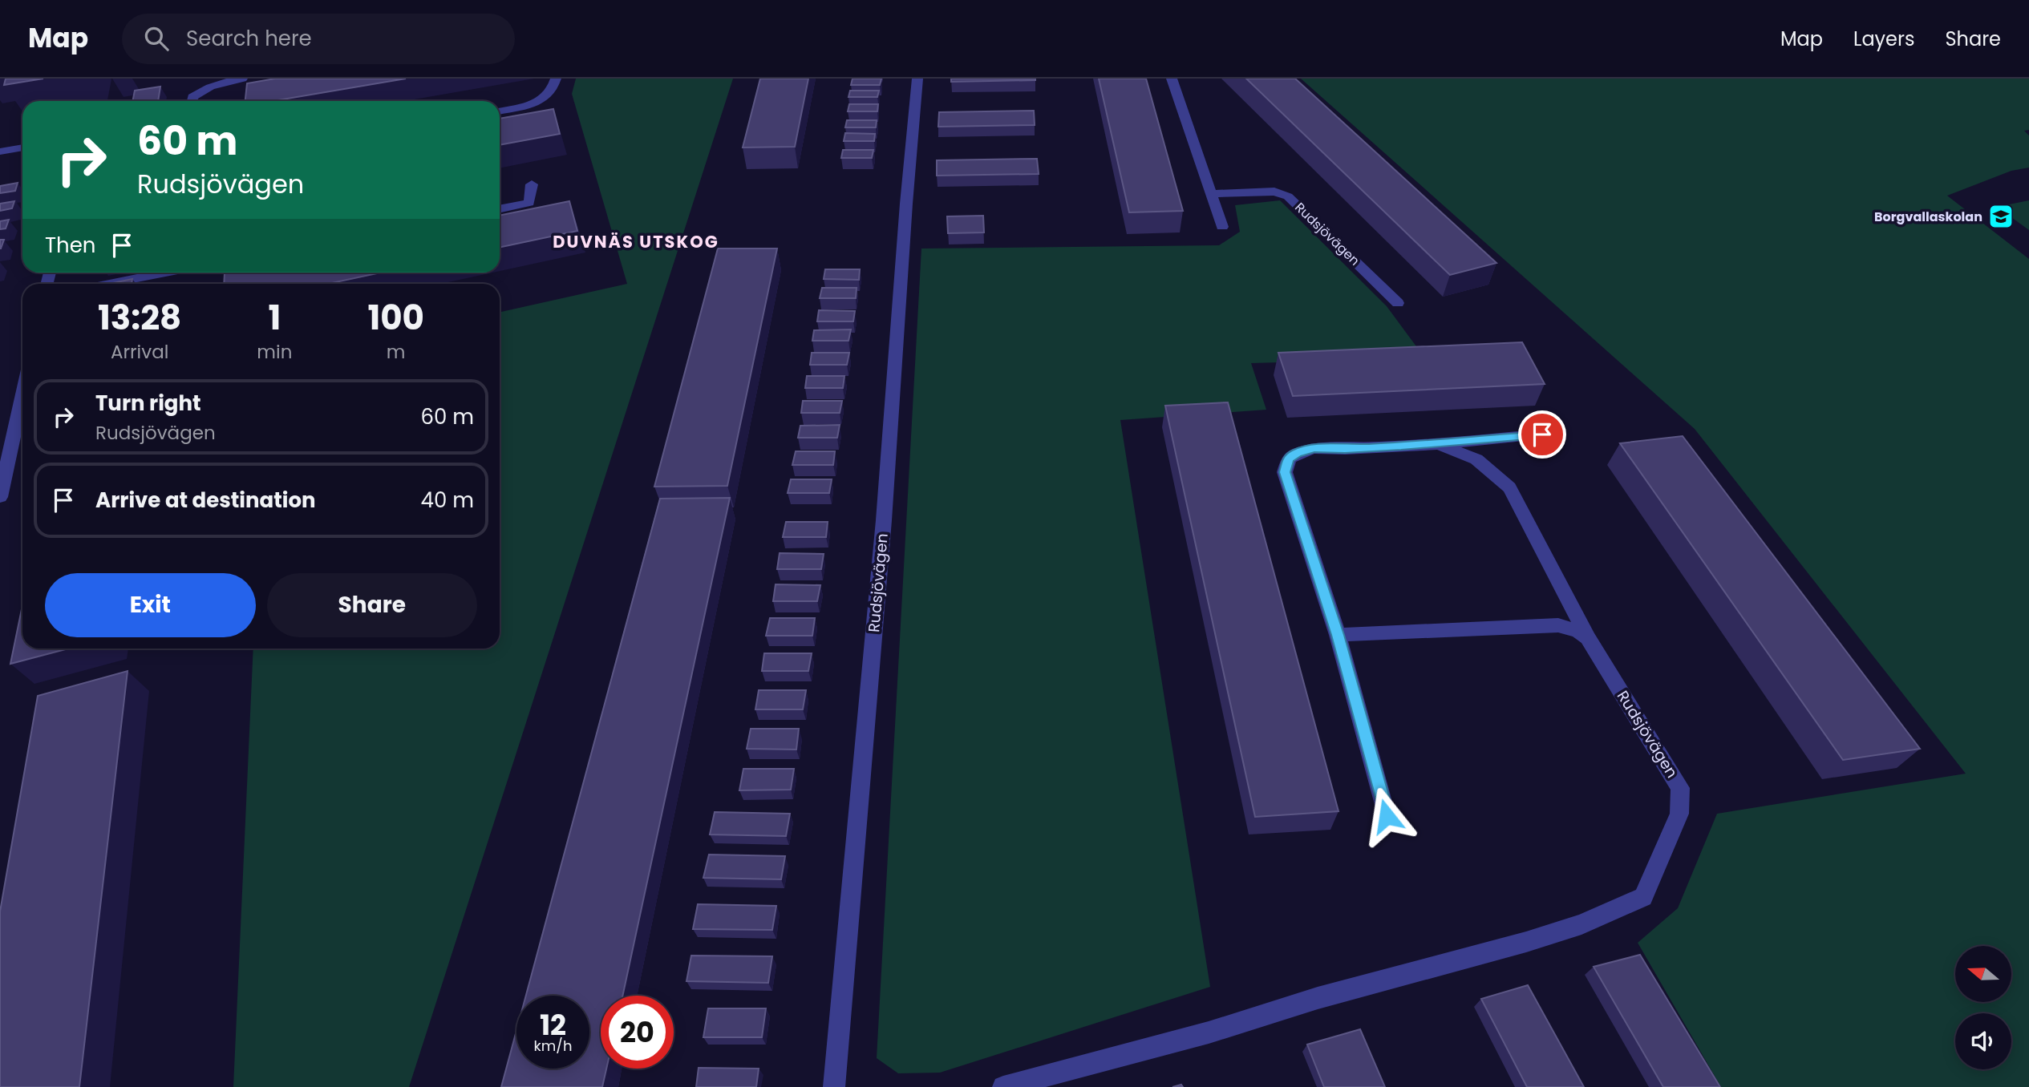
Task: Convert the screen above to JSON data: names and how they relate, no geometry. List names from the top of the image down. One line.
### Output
{"streets":{"street":["Rudsjövägen"]},"districts":["DUVNÄS UTSKOG"],"places":{"school or university":["Borgvallaskolan"]},"north":"left","page":{"header":"Map","search":"Search here","nav":["Map","Layers","Share"],"turn":["60 m","Rudsjövägen"],"then":"Then","eta":["13:28","Arrival","1","min","100","m"],"list":[{"name":"Turn right","note":"Rudsjövägen","value":"60 m"},{"name":"Arrive at destination","value":"40 m"}],"buttons":["Exit","Share"],"speed":"12 km/h","limit":"20"}}
